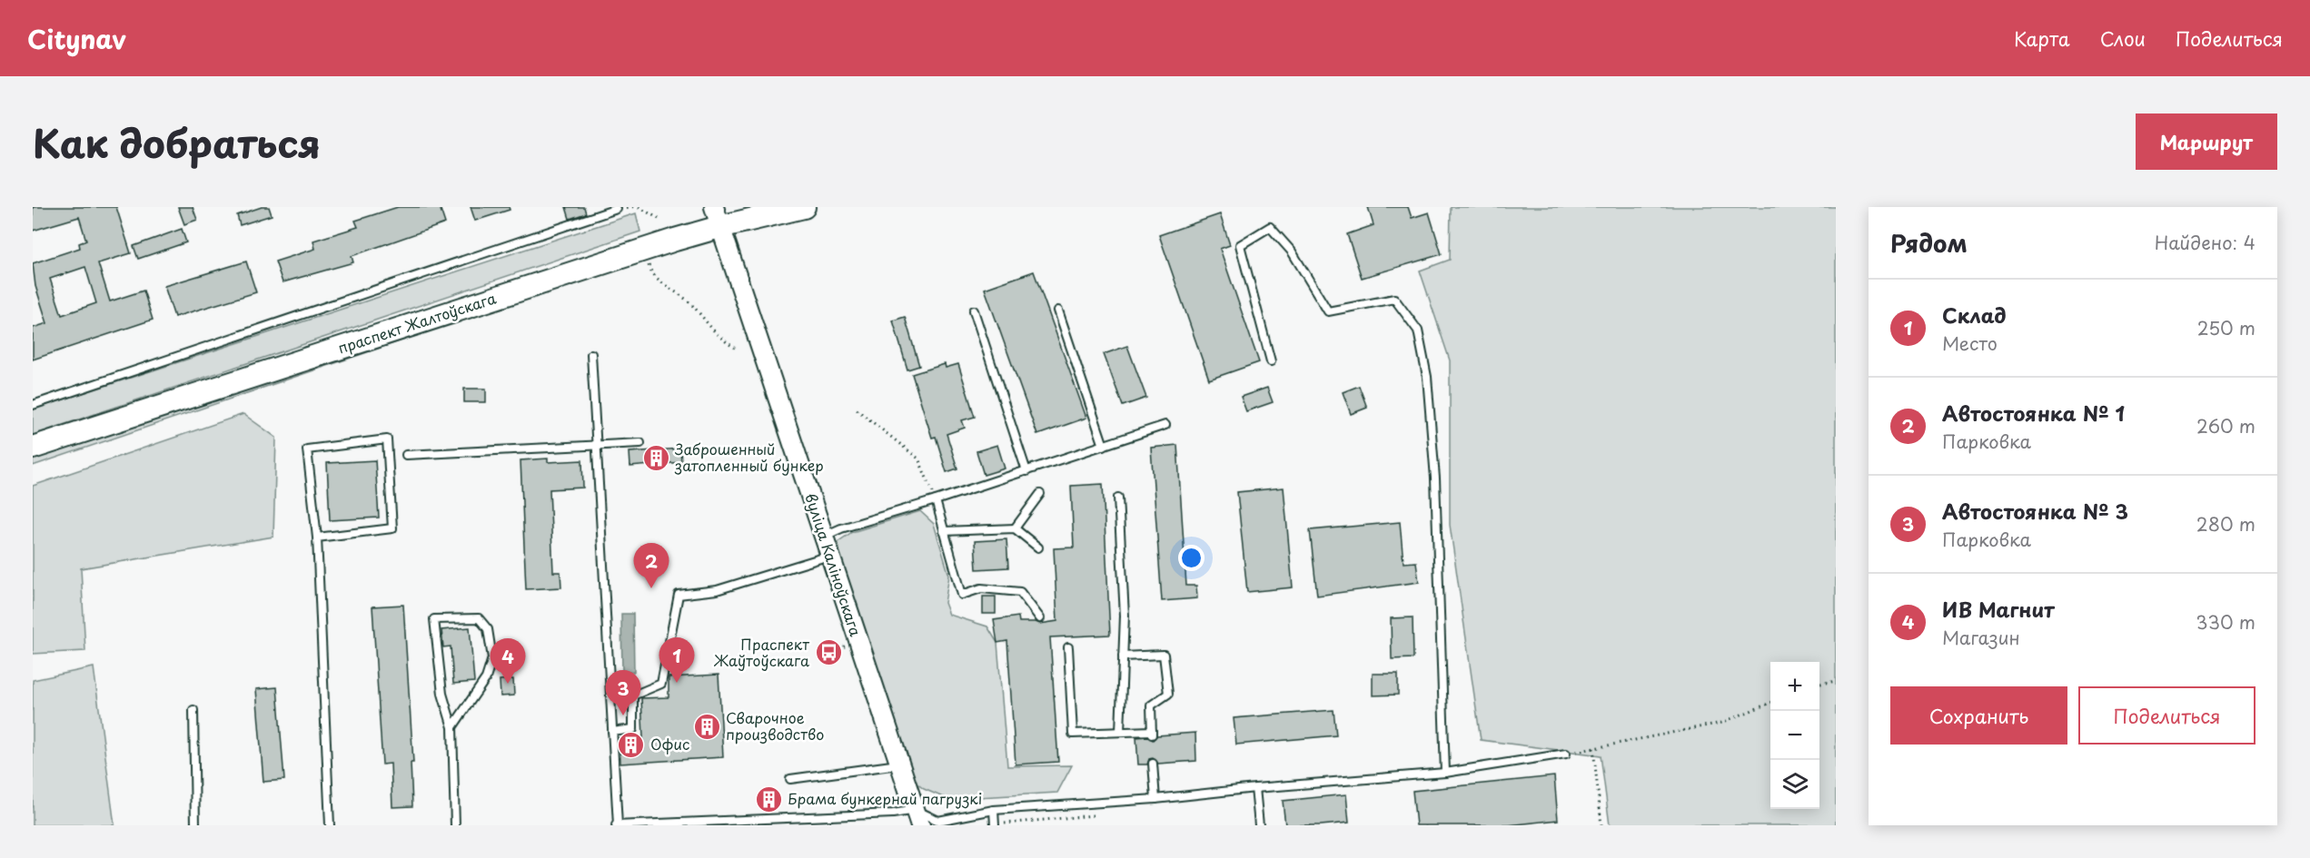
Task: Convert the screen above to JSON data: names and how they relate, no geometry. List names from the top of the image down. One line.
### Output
{"streets":{"main road":["праспект Жалтоўскага"],"street":["вуліца Каліноўскага"]},"crossings":[["праспект Жалтоўскага","вуліца Каліноўскага"]],"places":{"building":["Заброшенный затопленный бункер","Сварочное производство","Офис","Брама бункернай пагрузкі"],"bus stop":["Праспект Жаўтоўскага"]},"page":{"header":"Citynav","nav":["Карта","Слои","Поделиться"],"title":"Как добраться","buttons":["Маршрут",["Сохранить","Поделиться"]],"heading":["Рядом","Найдено: 4"],"list":[{"mark":"1","name":"Склад","note":"Место","value":"250 m"},{"mark":"2","name":"Автостоянка № 1","note":"Парковка","value":"260 m"},{"mark":"3","name":"Автостоянка № 3","note":"Парковка","value":"280 m"},{"mark":"4","name":"ИВ Магнит","note":"Магазин","value":"330 m"}],"pins":["2","1","4","3"],"map_buttons":["+","−"]}}
